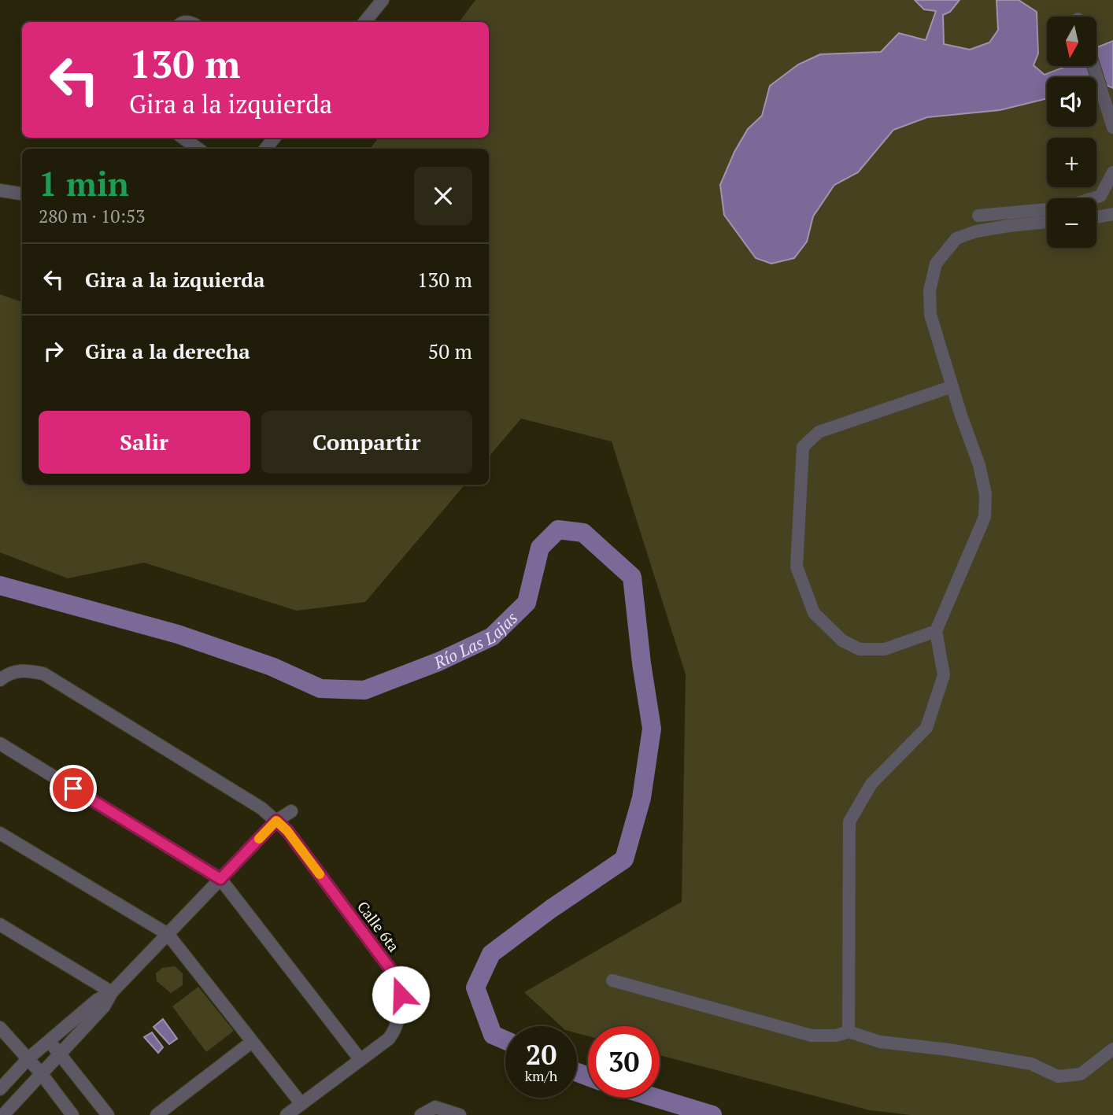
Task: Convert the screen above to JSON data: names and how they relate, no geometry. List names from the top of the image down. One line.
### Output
{"streets":{"street":["Calle 6ta"]},"water":["Río Las Lajas"],"north":"bottom","page":{"map_buttons":["+","−"],"turn":["130 m","Gira a la izquierda"],"heading":["1 min","280 m · 10:53"],"list":[{"name":"Gira a la izquierda","value":"130 m"},{"name":"Gira a la derecha","value":"50 m"}],"buttons":["Salir","Compartir"],"speed":"20 km/h","limit":"30"}}
